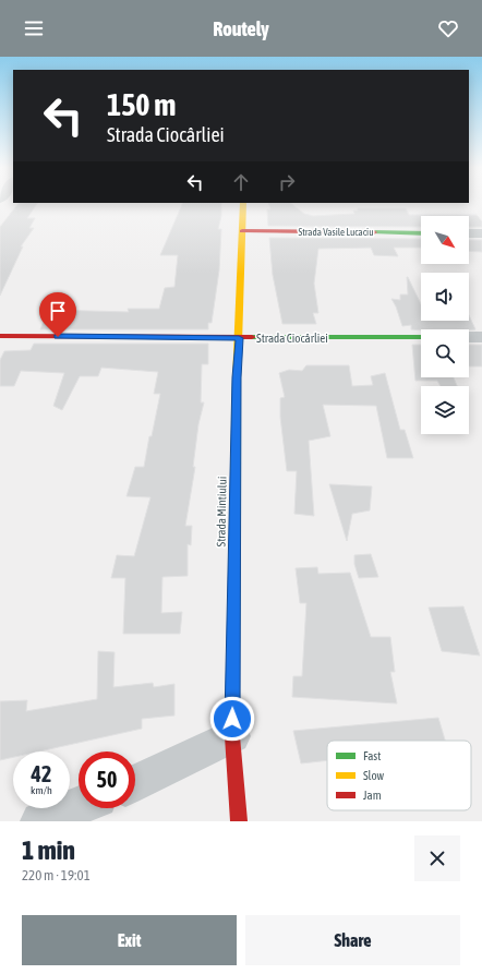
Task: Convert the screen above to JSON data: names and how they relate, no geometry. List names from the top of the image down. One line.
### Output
{"streets":{"main road":["Strada Vasile Lucaciu","Strada Ciocârliei","Strada Mintiului"]},"crossings":[["Strada Vasile Lucaciu","Strada Mintiului"],["Strada Ciocârliei","Strada Mintiului"]],"legend":["Fast","Slow","Jam"],"north":"bottom right","page":{"header":"Routely","turn":["150 m","Strada Ciocârliei"],"speed":"42 km/h","limit":"50","heading":["1 min","220 m · 19:01"],"buttons":["Exit","Share"]}}
